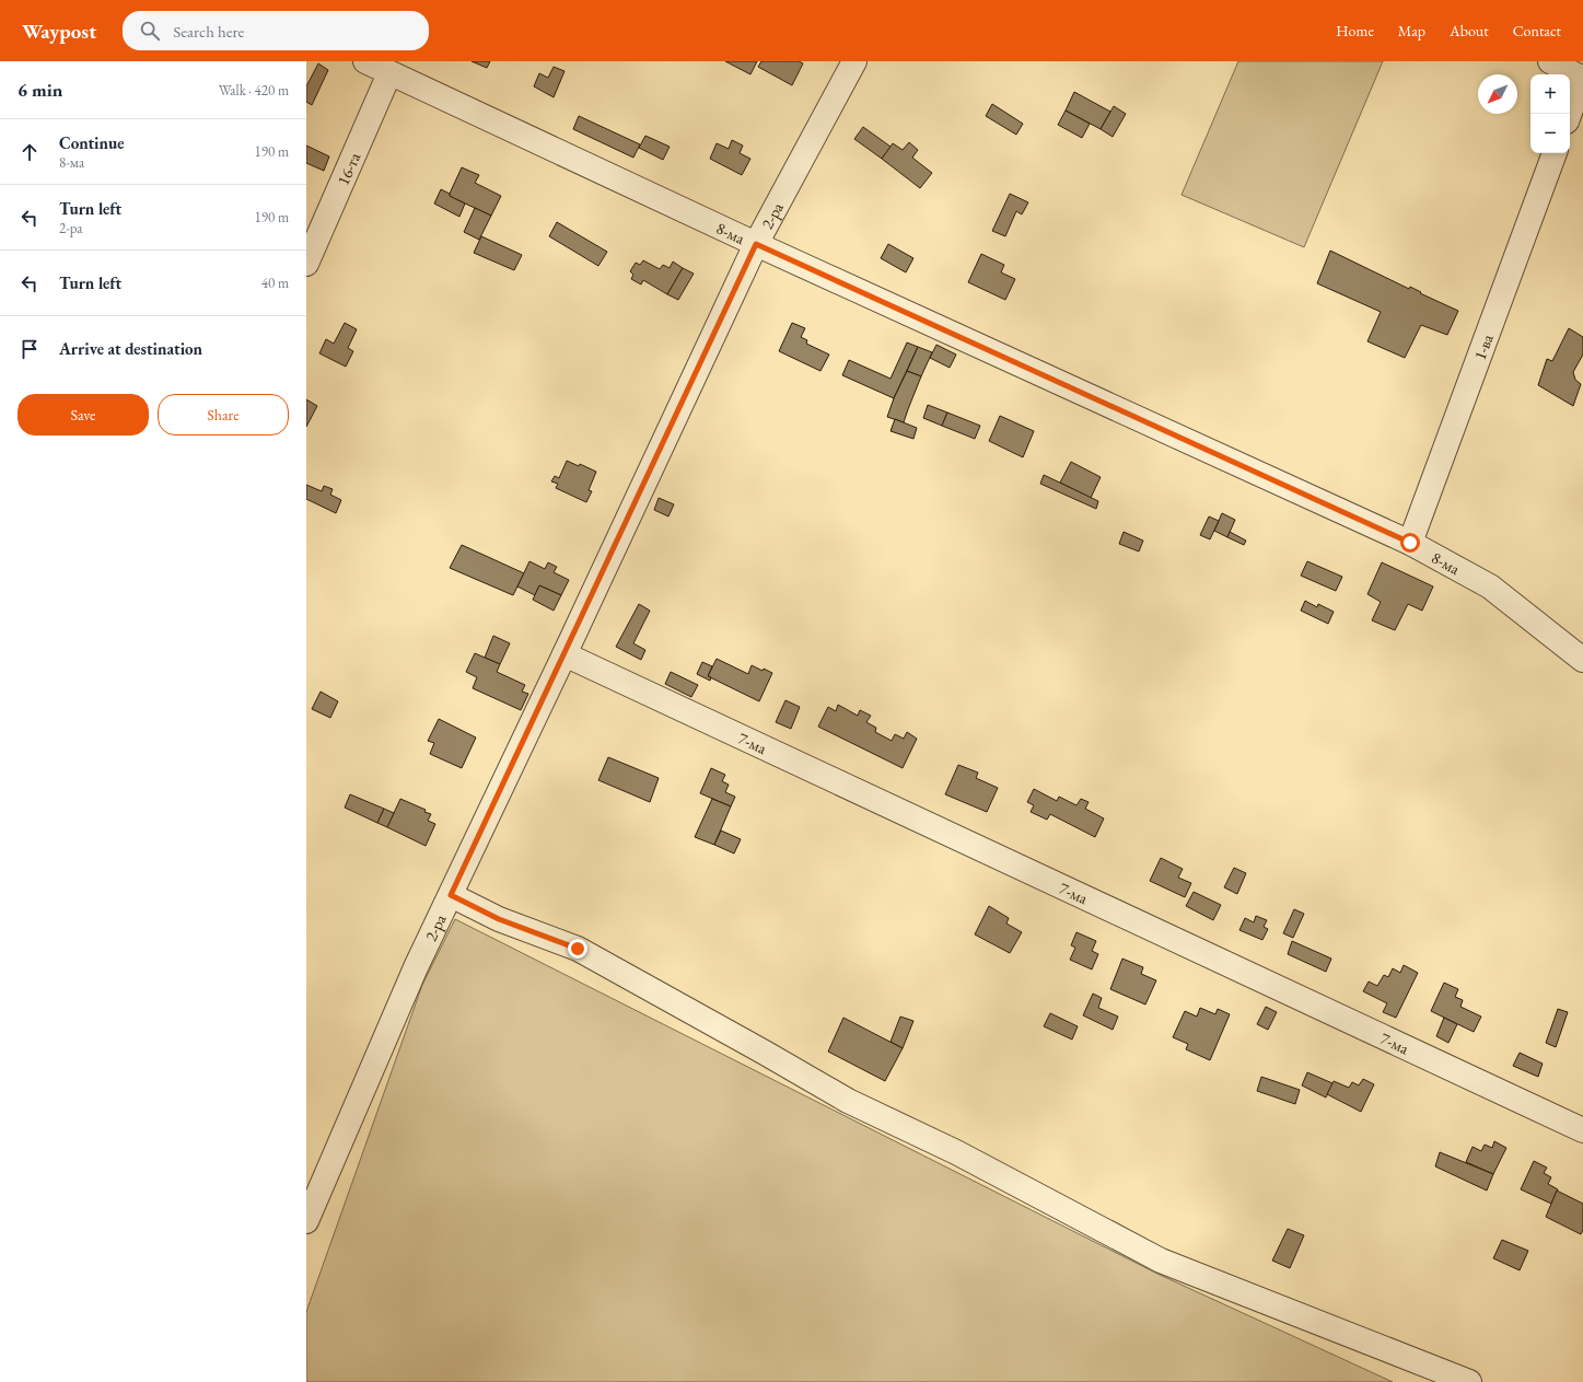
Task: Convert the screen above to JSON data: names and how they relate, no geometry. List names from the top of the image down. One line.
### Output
{"streets":{"street":["16-та","2-ра","8-ма","1-ва","7-ма"]},"crossings":[["16-та","8-ма"],["2-ра","8-ма"],["2-ра","7-ма"],["8-ма","1-ва"]],"north":"bottom left","page":{"header":"Waypost","search":"Search here","nav":["Home","Map","About","Contact"],"heading":["6 min","Walk · 420 m"],"map_buttons":["+","−"],"list":[["Continue","8-ма","190 m"],["Turn left","2-ра","190 m"],["Turn left","40 m"],"Arrive at destination"],"buttons":["Save","Share"]}}
